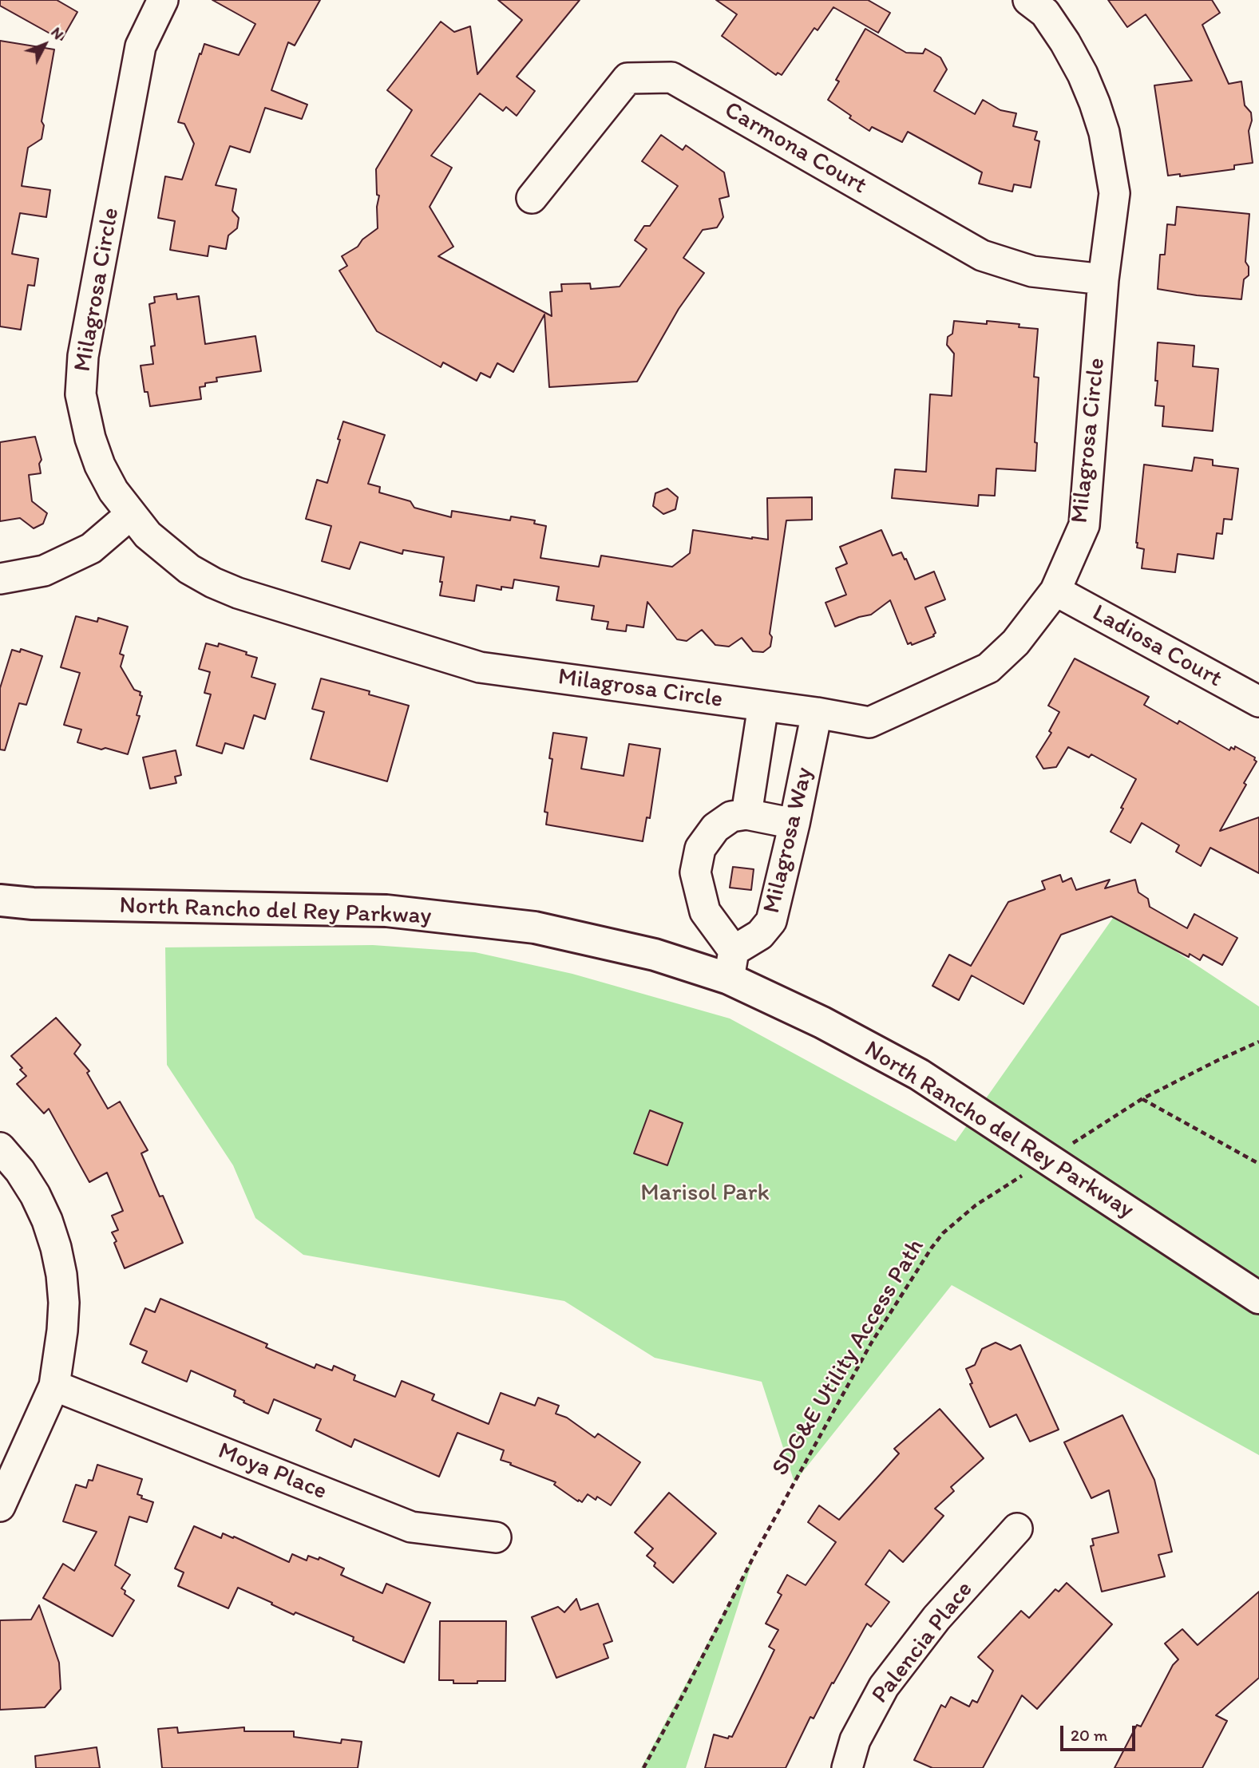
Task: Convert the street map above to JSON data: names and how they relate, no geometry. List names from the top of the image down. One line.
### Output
{"streets":{"street":["Carmona Court","Milagrosa Circle","Ladiosa Court","Milagrosa Way","North Rancho del Rey Parkway","Moya Place","Palencia Place"],"path":["SDG&E Utility Access Path"]},"crossings":[["Carmona Court","Milagrosa Circle"],["Milagrosa Circle","Ladiosa Court"],["Milagrosa Circle","Milagrosa Way"],["Milagrosa Way","North Rancho del Rey Parkway"],["North Rancho del Rey Parkway","SDG&E Utility Access Path"]],"parks":["Marisol Park"],"scale_bar":"20 m","north":"top right"}
